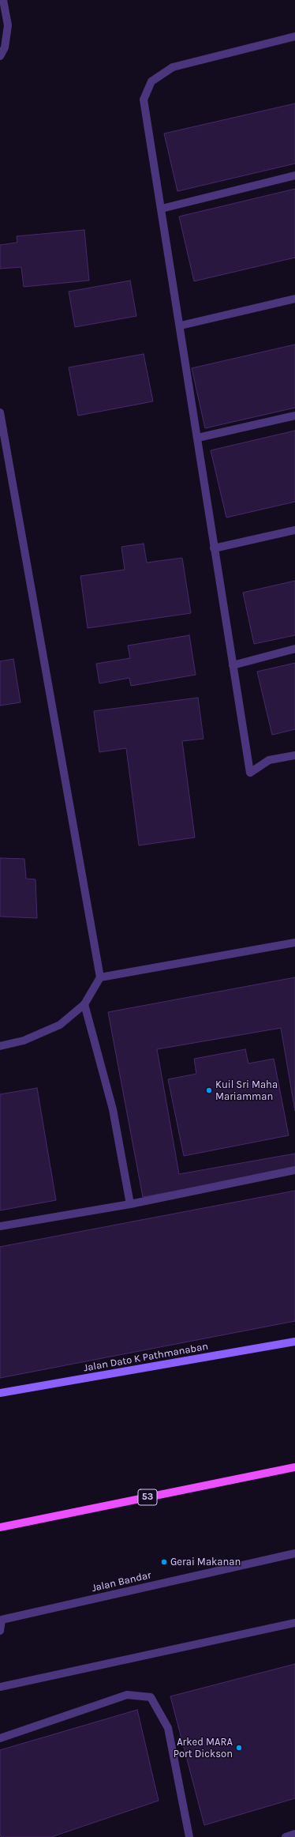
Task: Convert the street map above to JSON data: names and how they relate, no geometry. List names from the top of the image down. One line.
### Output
{"streets":{"main road":["53"],"street":["Jalan Dato K Pathmanaban","Jalan Bandar"]},"places":["Kuil Sri Maha Mariamman","Gerai Makanan","Arked MARA Port Dickson"]}
